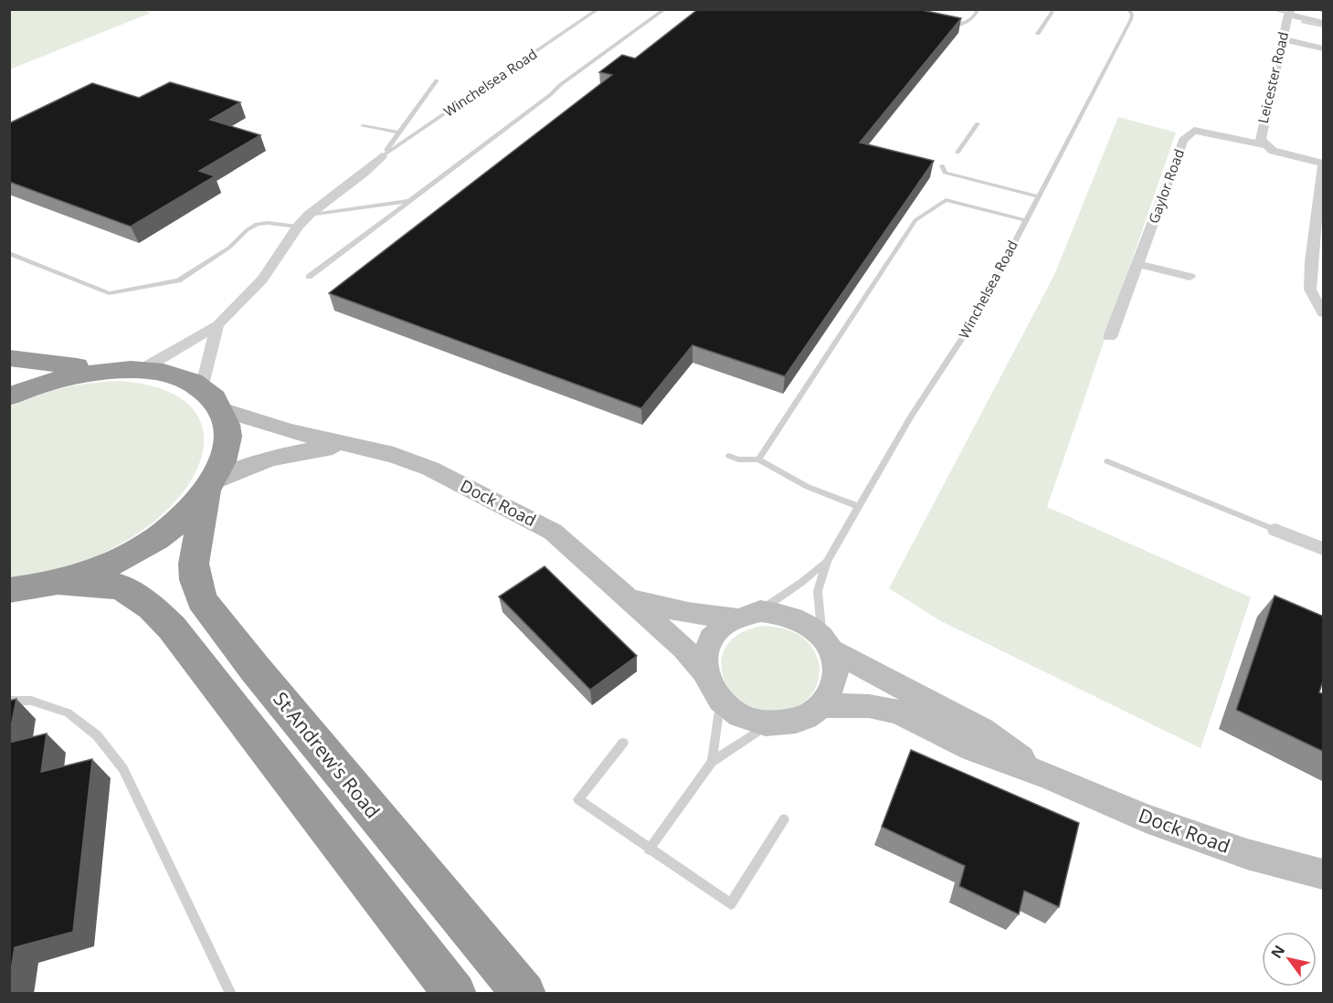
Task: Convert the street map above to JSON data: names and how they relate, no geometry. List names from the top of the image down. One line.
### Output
{"streets":{"highway":["St Andrew's Road"],"street":["Leicester Road","Gaylor Road","Dock Road"],"lane":["Winchelsea Road"]},"crossings":[["Leicester Road","Gaylor Road"],["Winchelsea Road","Dock Road"],["Dock Road","St Andrew's Road"]],"north":"top left"}
